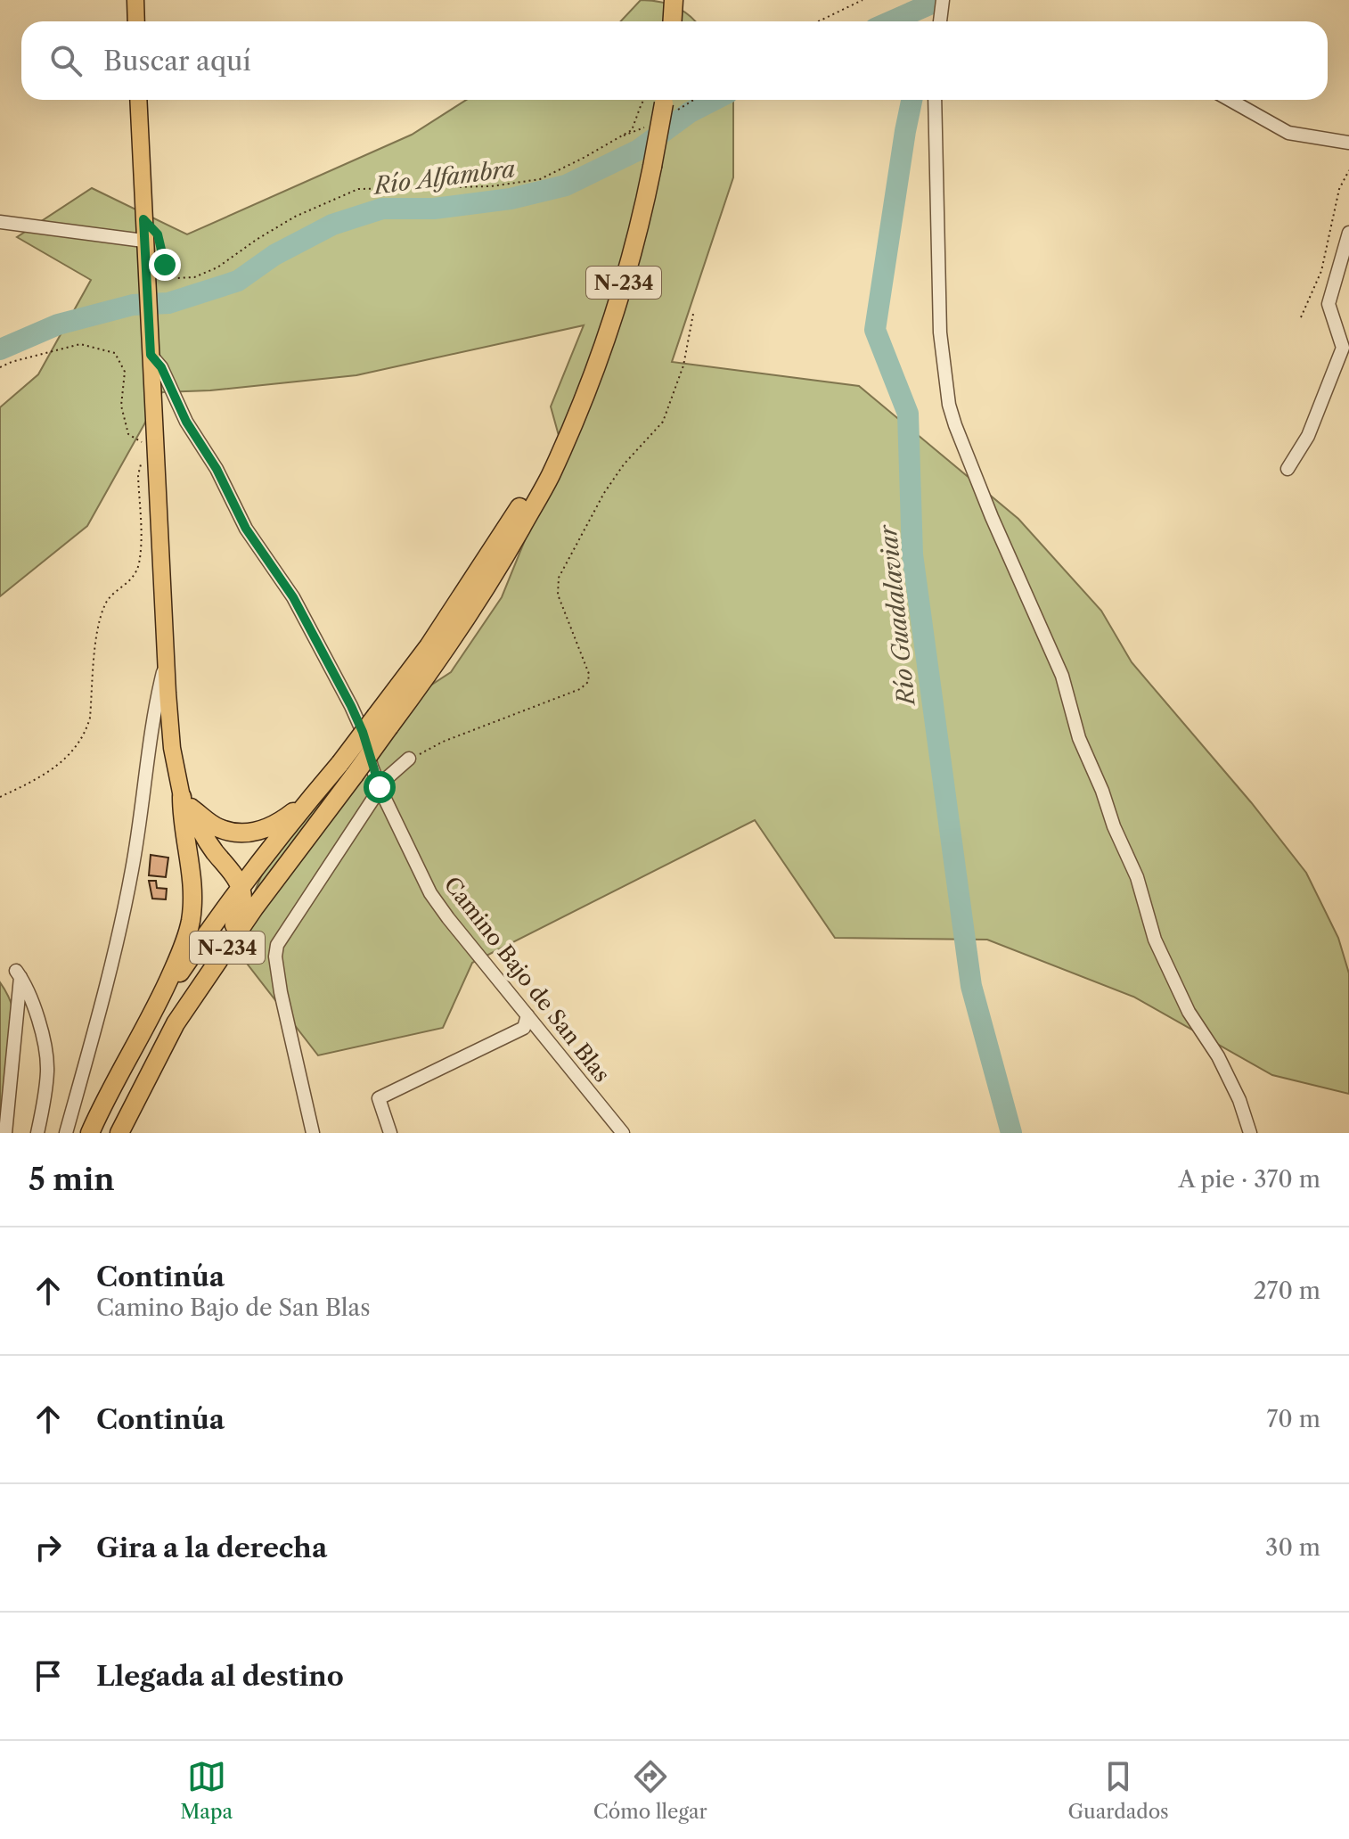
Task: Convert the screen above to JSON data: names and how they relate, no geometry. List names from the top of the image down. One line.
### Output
{"streets":{"highway":["N-234"],"street":["Camino Bajo de San Blas"]},"water":["Río Alfambra","Río Guadalaviar"],"page":{"search":"Buscar aquí","heading":["5 min","A pie · 370 m"],"list":[["Continúa","Camino Bajo de San Blas","270 m"],["Continúa","70 m"],["Gira a la derecha","30 m"],"Llegada al destino"],"nav":["Mapa","Cómo llegar","Guardados"]}}
